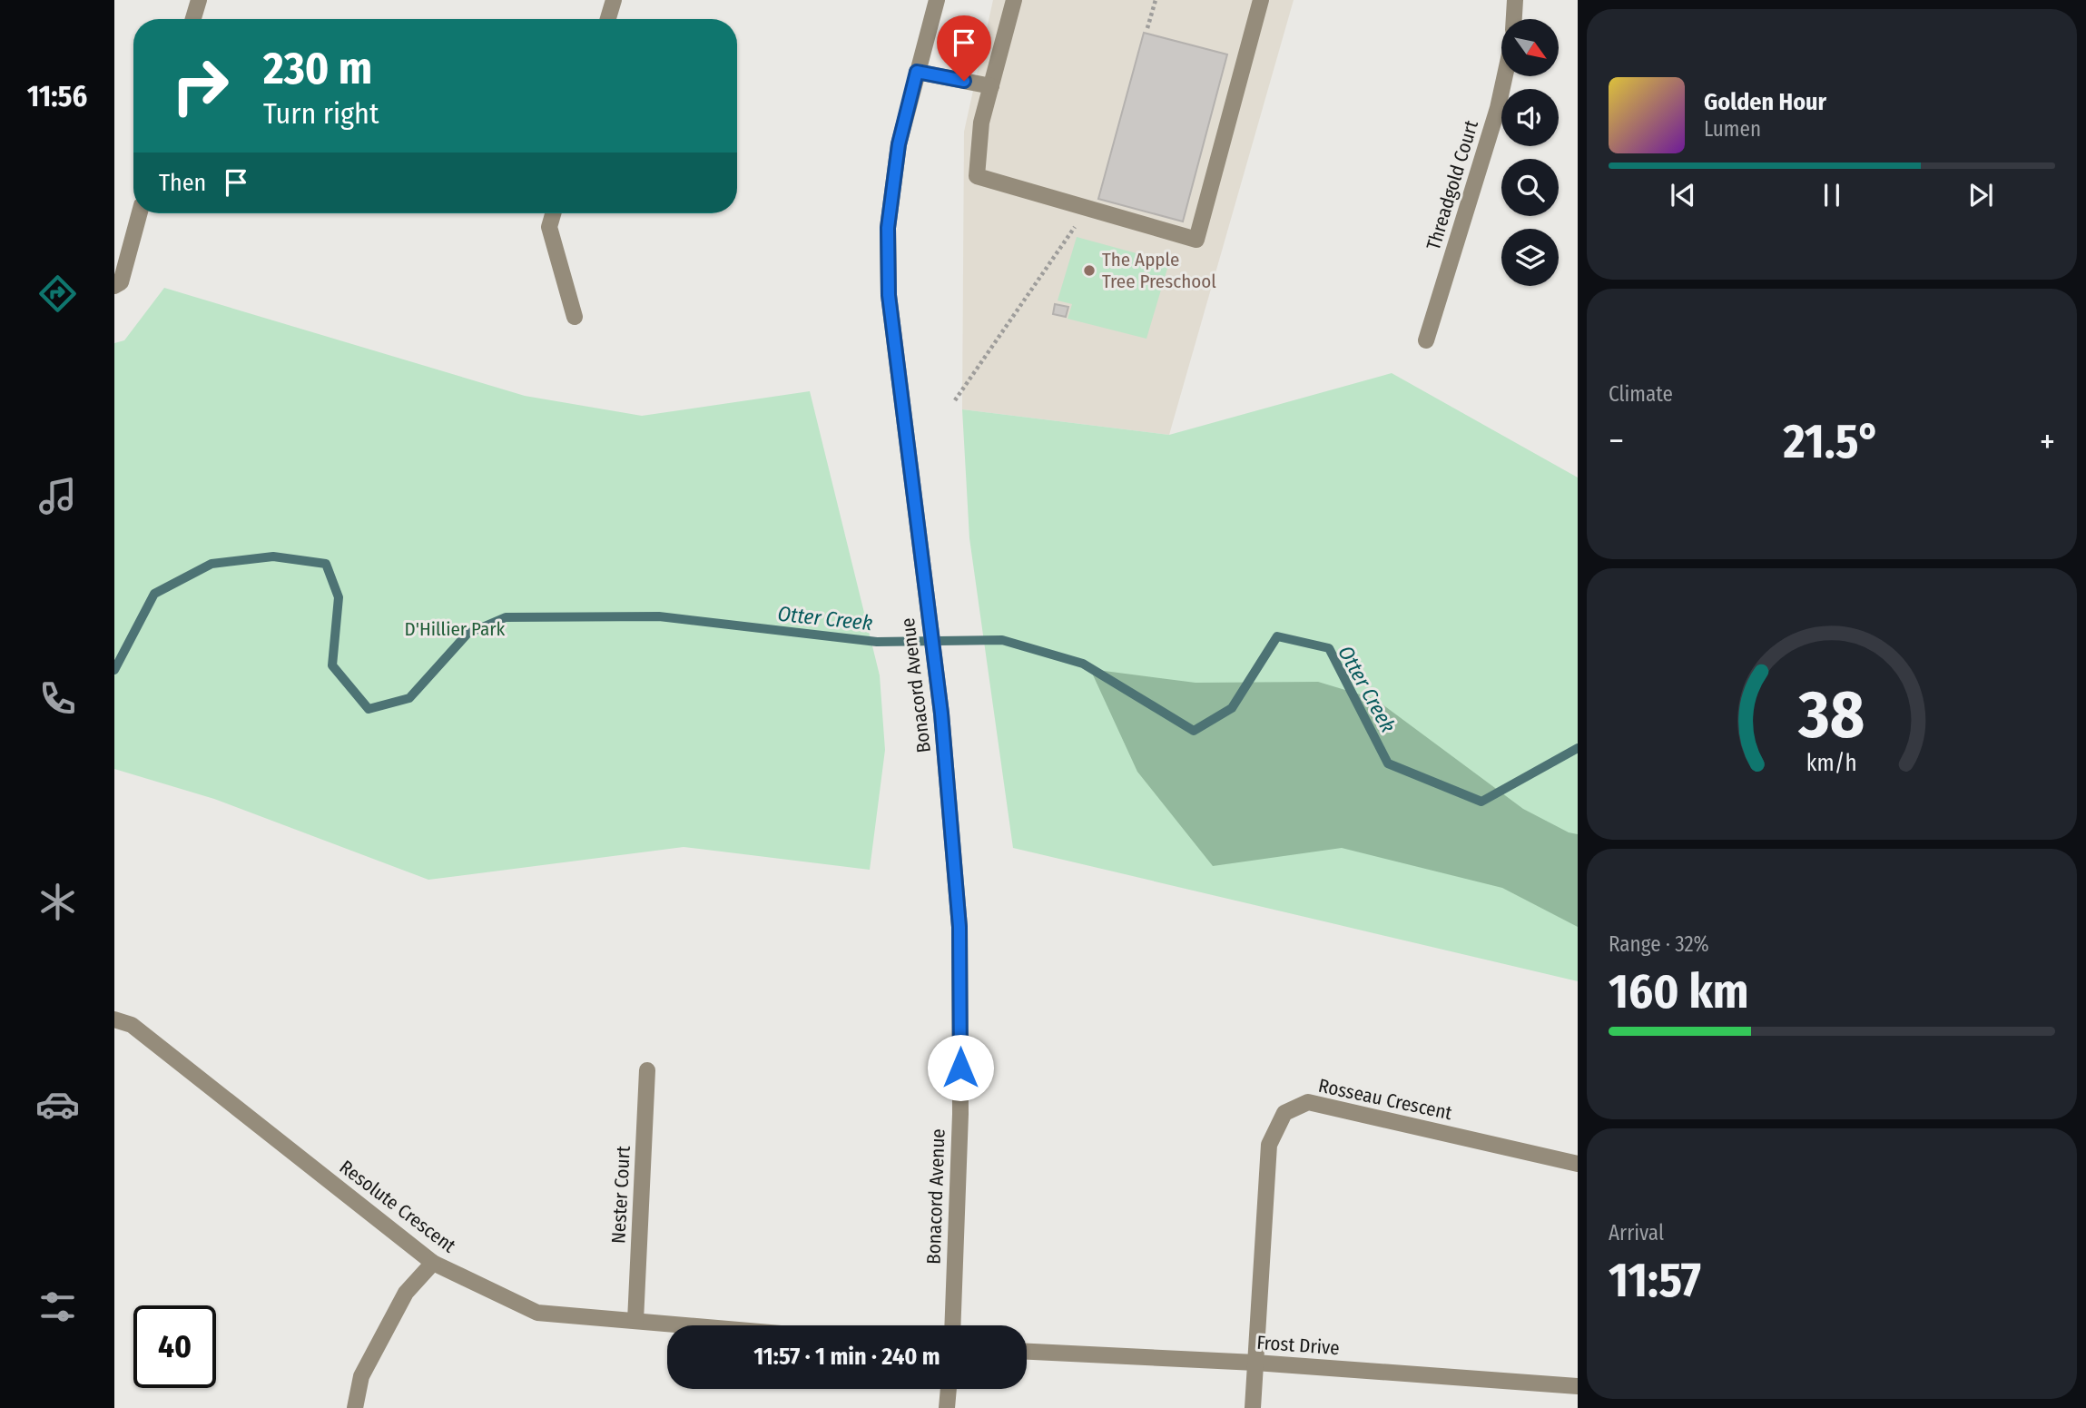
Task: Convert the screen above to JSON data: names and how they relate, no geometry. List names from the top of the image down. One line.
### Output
{"streets":{"street":["Threadgold Court","Bonacord Avenue","Rosseau Crescent","Nester Court","Resolute Crescent","Frost Drive"]},"crossings":[["Rosseau Crescent","Frost Drive"],["Nester Court","Resolute Crescent"]],"water":["Otter Creek"],"parks":["D'Hillier Park"],"places":["The Apple Tree Preschool"],"north":"bottom right","page":{"tabs":"11:56","turn":["230 m","Turn right"],"song":["Golden Hour","Lumen"],"then":"Then","tile":["Climate",["Range · 32%","160 km"],["Arrival","11:57"]],"heat":["−","21.5°","+"],"limit":"40","trip":"11:57 · 1 min · 240 m","gauge":["38","km/h"]}}
